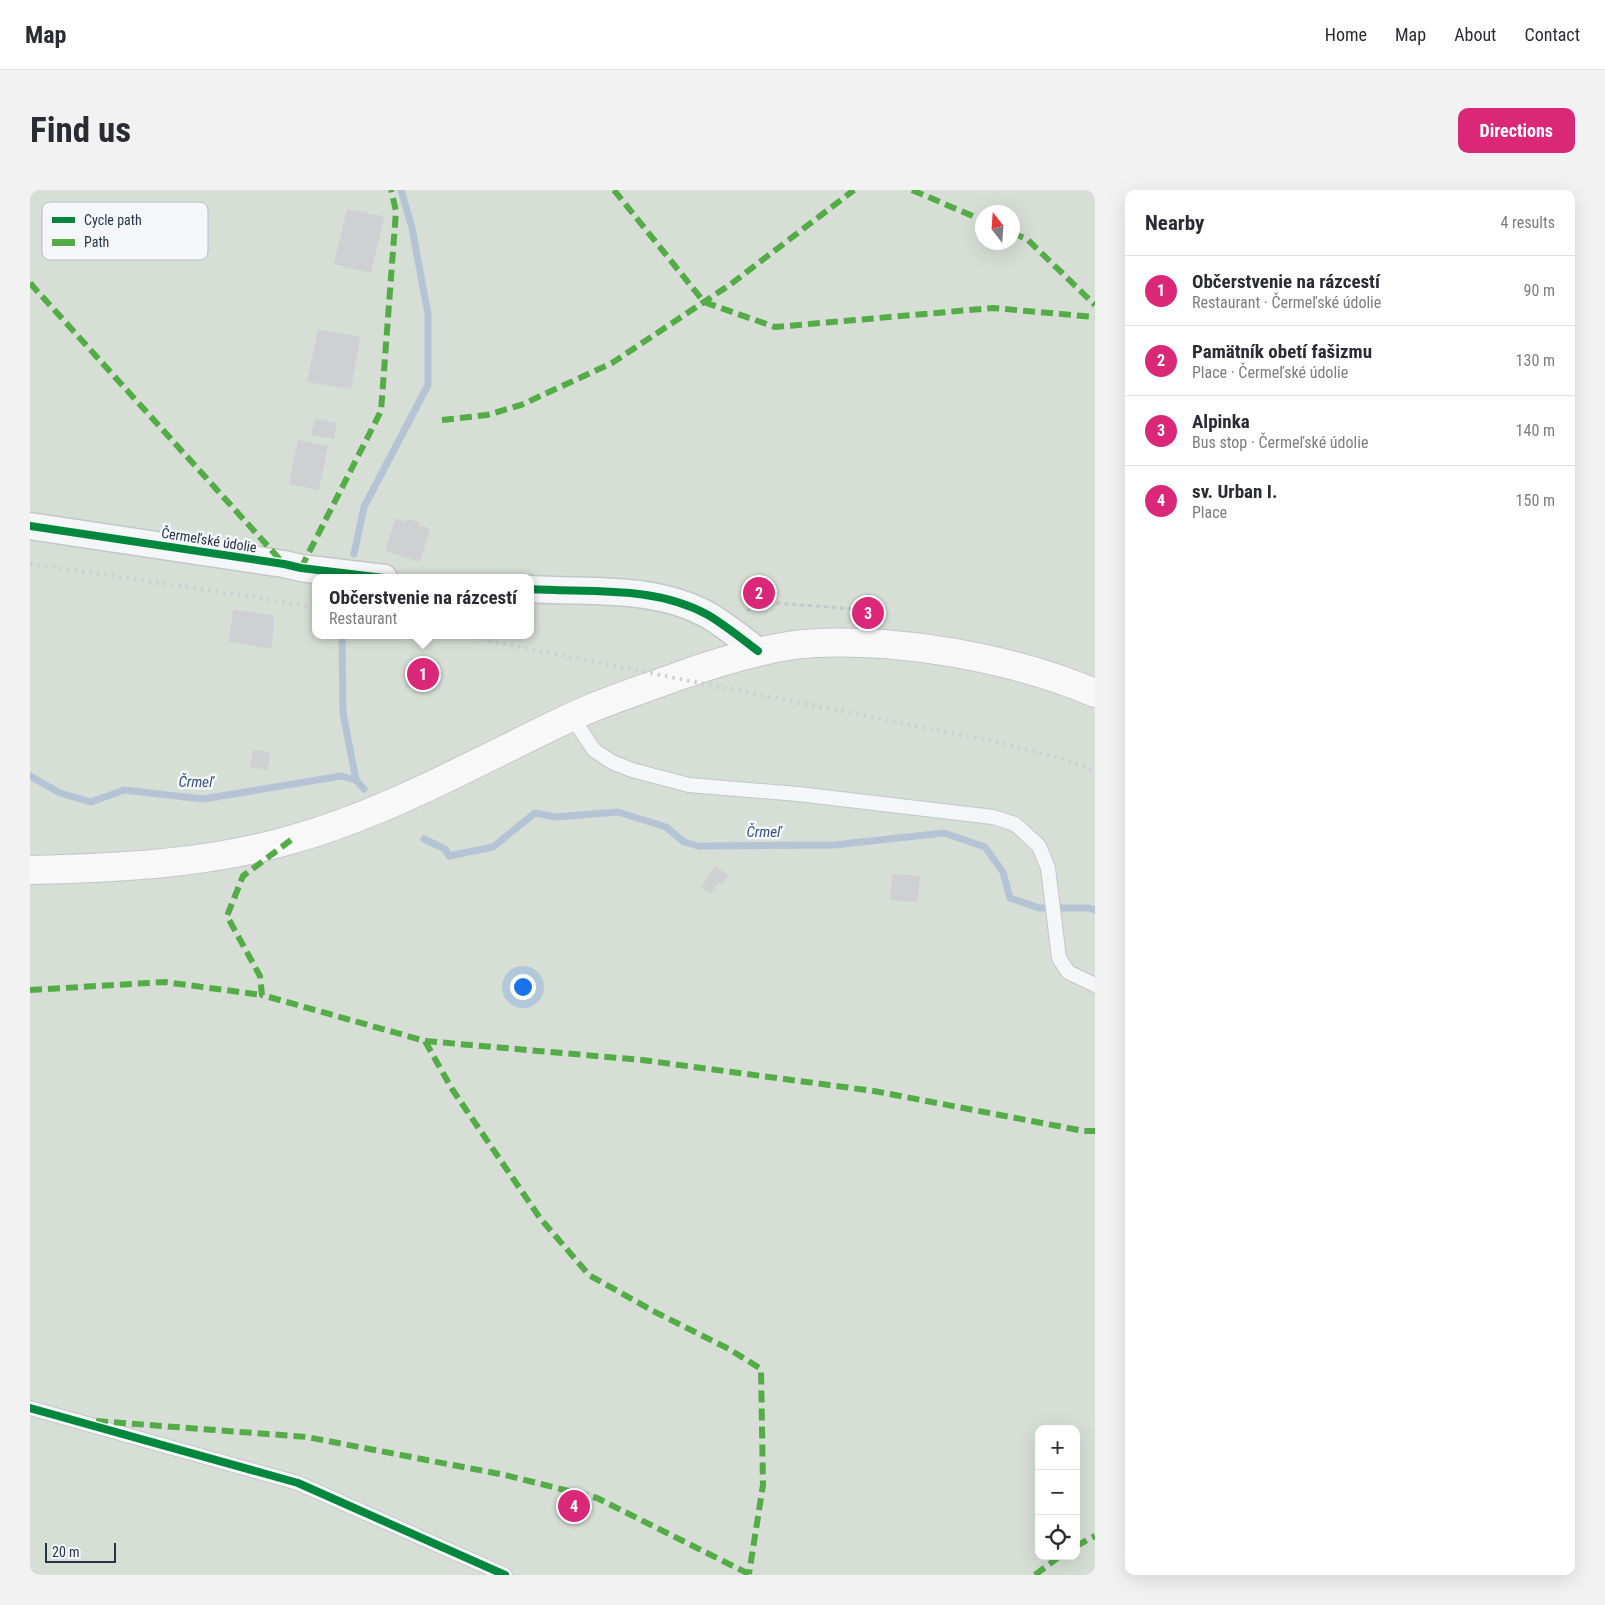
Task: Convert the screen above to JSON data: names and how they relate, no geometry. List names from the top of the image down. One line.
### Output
{"streets":{"street":["Čermeľské údolie"]},"water":["Črmeľ"],"legend":["Cycle path","Path"],"scale_bar":"20 m","north":"top","page":{"header":"Map","nav":["Home","Map","About","Contact"],"buttons":"Directions","title":"Find us","heading":["Nearby","4 results"],"list":[{"mark":"1","name":"Občerstvenie na rázcestí","note":"Restaurant · Čermeľské údolie","value":"90 m"},{"mark":"2","name":"Pamätník obetí fašizmu","note":"Place · Čermeľské údolie","value":"130 m"},{"mark":"3","name":"Alpinka","note":"Bus stop · Čermeľské údolie","value":"140 m"},{"mark":"4","name":"sv. Urban I.","note":"Place","value":"150 m"}],"popup":["Občerstvenie na rázcestí","Restaurant"],"pins":["2","3","1","4"],"map_buttons":["+","−"],"scale":"20 m"}}
